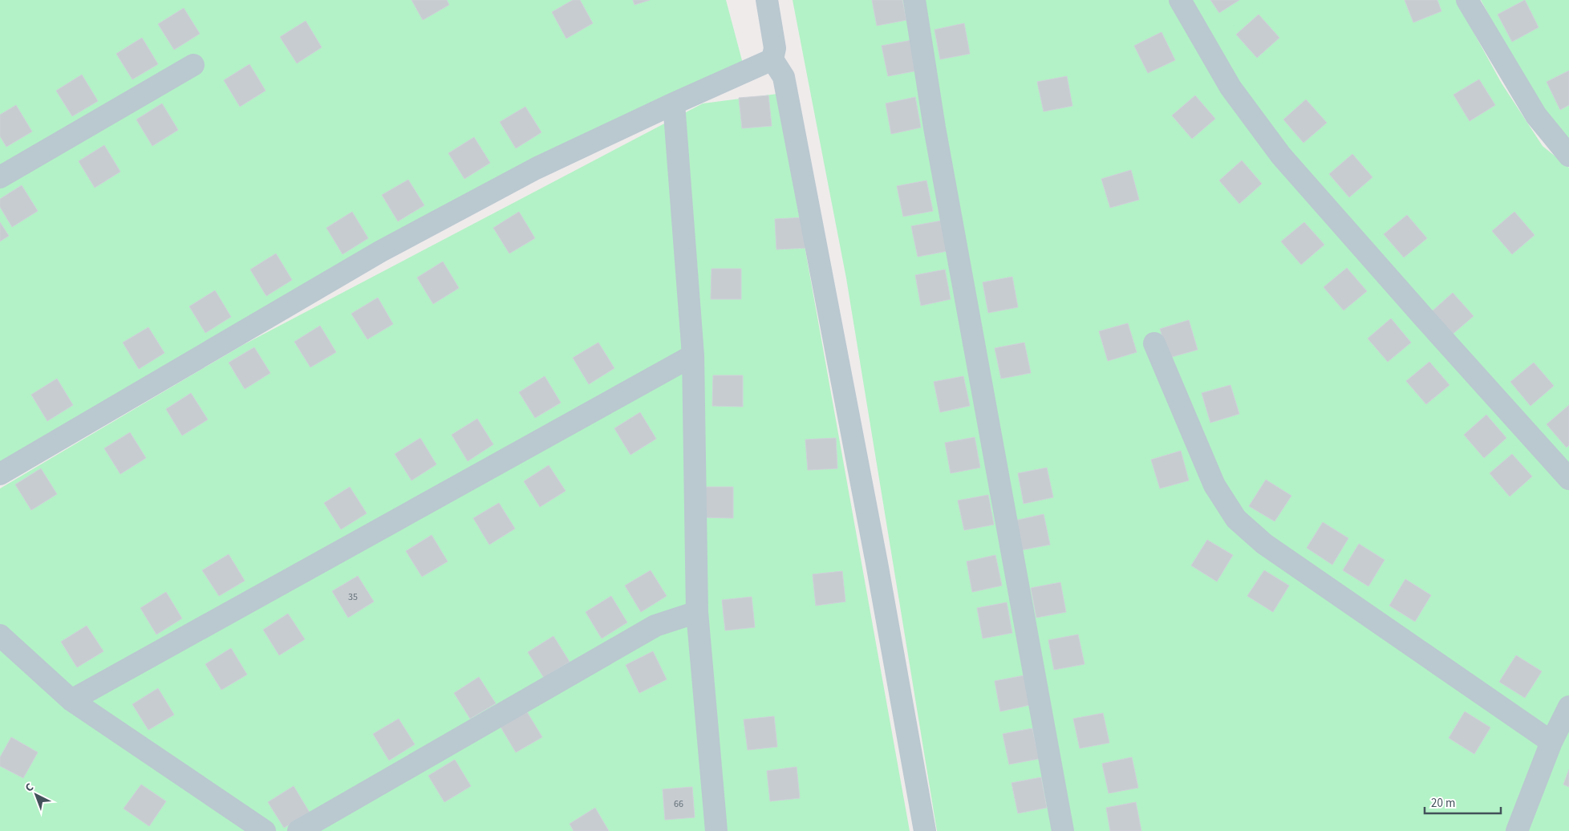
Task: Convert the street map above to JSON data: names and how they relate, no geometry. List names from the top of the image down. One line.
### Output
{"house_numbers":["35","66"],"scale_bar":"20 m","north":"top left"}
